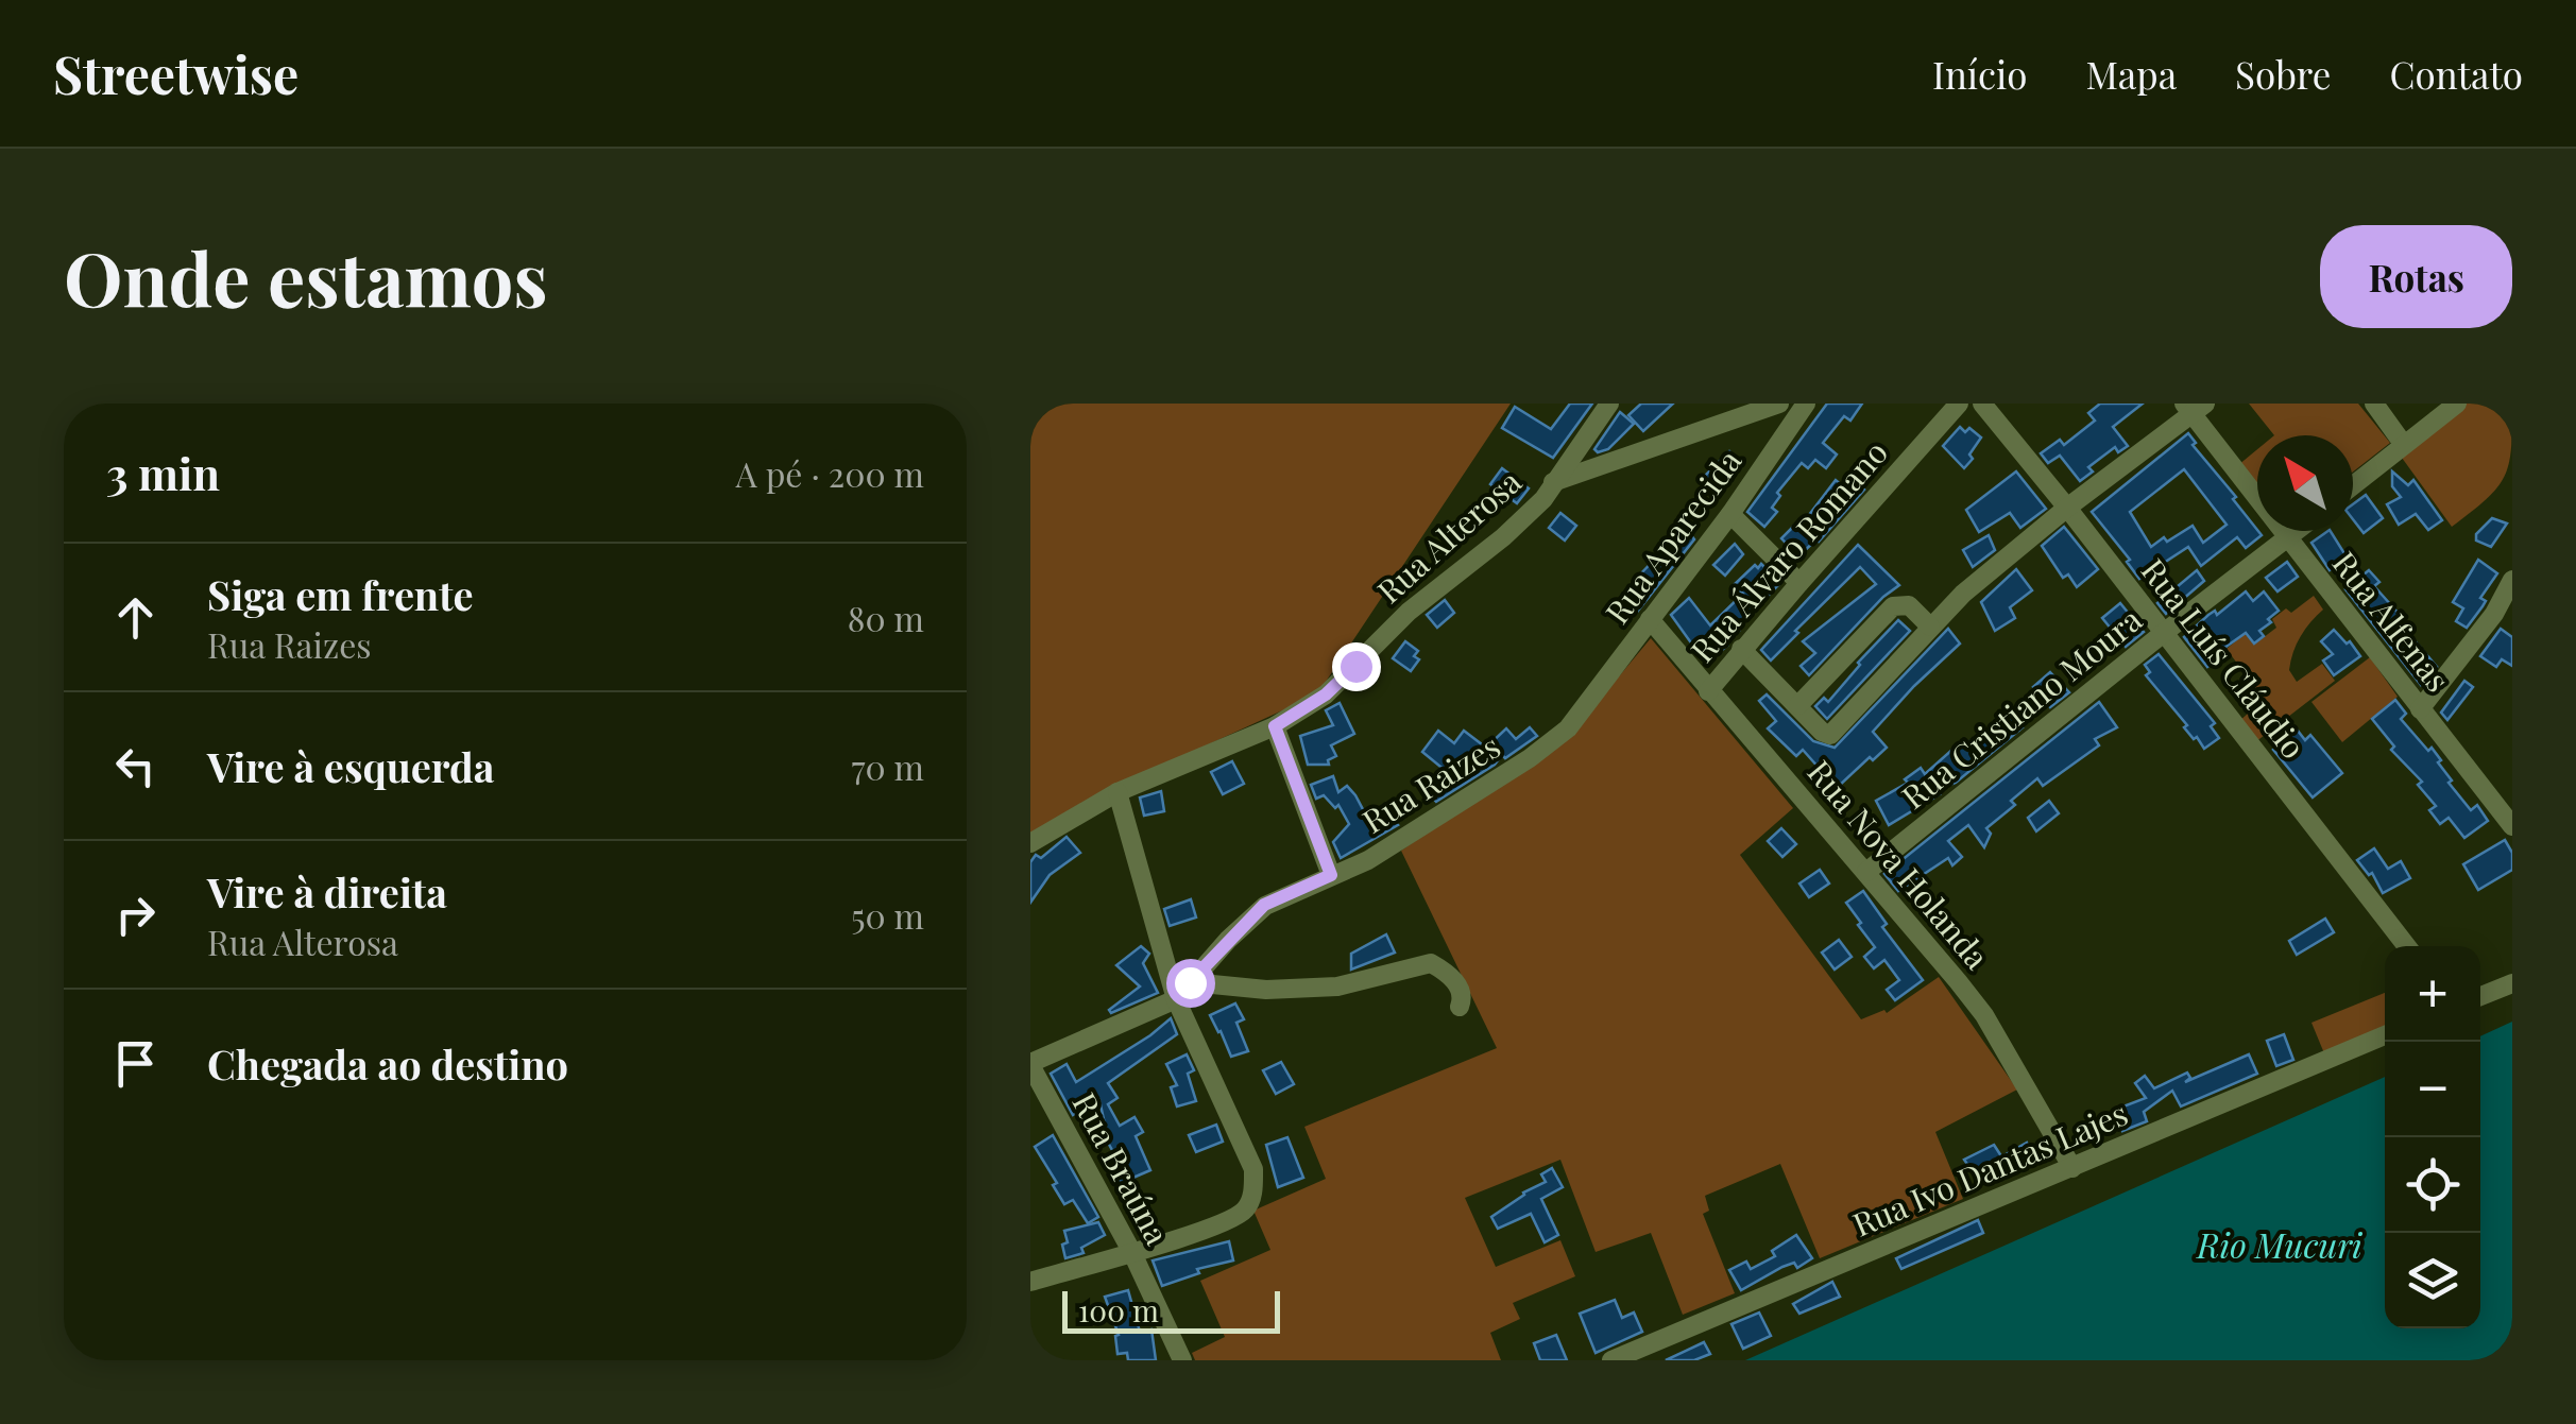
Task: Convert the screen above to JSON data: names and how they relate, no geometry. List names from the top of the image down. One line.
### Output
{"streets":{"street":["Rua Alterosa","Rua Aparecida","Rua Álvaro Romano","Rua Alfenas","Rua Luís Cláudio","Rua Cristiano Moura","Rua Raizes","Rua Nova Holanda","Rua Braúna","Rua Ivo Dantas Lajes"]},"crossings":[["Rua Aparecida","Rua Raizes"],["Rua Aparecida","Rua Nova Holanda"],["Rua Álvaro Romano","Rua Nova Holanda"],["Rua Alfenas","Rua Cristiano Moura"],["Rua Luís Cláudio","Rua Cristiano Moura"],["Rua Cristiano Moura","Rua Nova Holanda"],["Rua Raizes","Rua Braúna"],["Rua Nova Holanda","Rua Ivo Dantas Lajes"]],"water":["Rio Mucuri"],"scale_bar":"100 m","north":"top left","page":{"header":"Streetwise","nav":["Início","Mapa","Sobre","Contato"],"buttons":"Rotas","title":"Onde estamos","heading":["3 min","A pé · 200 m"],"list":[["Siga em frente","Rua Raizes","80 m"],["Vire à esquerda","70 m"],["Vire à direita","Rua Alterosa","50 m"],"Chegada ao destino"],"map_buttons":["+","−"],"scale":"100 m"}}
